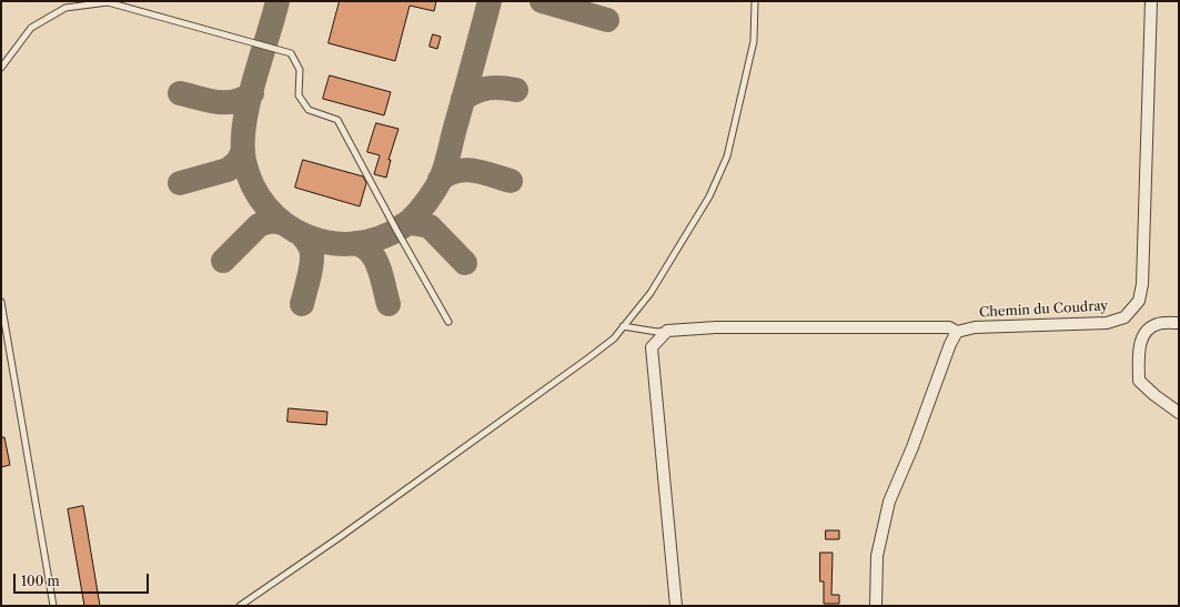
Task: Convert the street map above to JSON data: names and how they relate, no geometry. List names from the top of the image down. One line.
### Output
{"streets":{"street":["Chemin du Coudray"]},"scale_bar":"100 m"}
